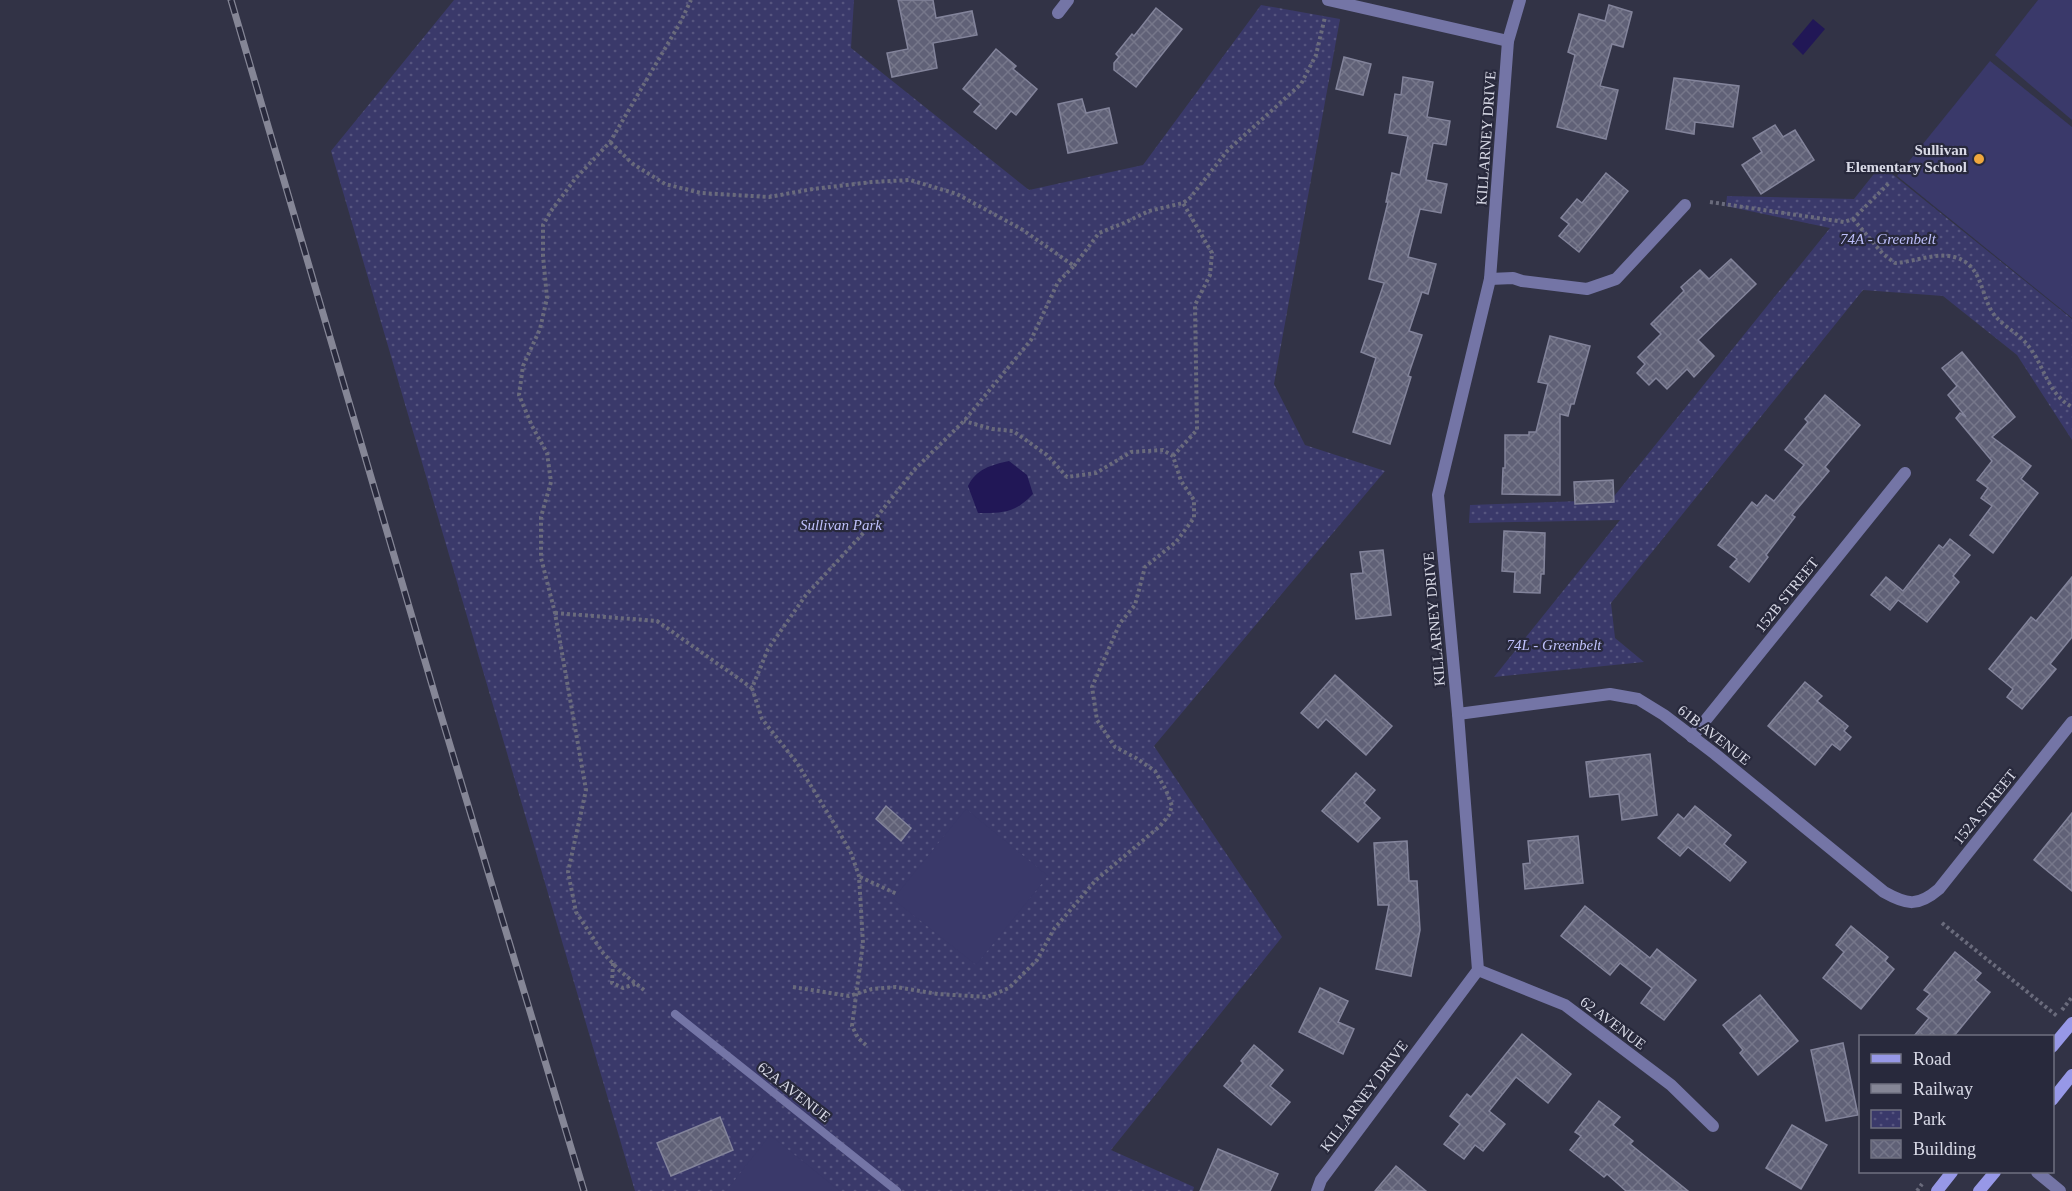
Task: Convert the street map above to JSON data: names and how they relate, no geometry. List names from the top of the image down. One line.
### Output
{"streets":{"street":["KILLARNEY DRIVE","152B STREET","61B AVENUE","152A STREET","62 AVENUE"],"lane":["62A AVENUE"]},"crossings":[["KILLARNEY DRIVE","61B AVENUE"],["KILLARNEY DRIVE","62 AVENUE"],["152B STREET","61B AVENUE"],["61B AVENUE","152A STREET"]],"parks":["74A - Greenbelt","Sullivan Park","74L - Greenbelt"],"places":["Sullivan Elementary School"],"legend":["Road","Railway","Park","Building"]}
